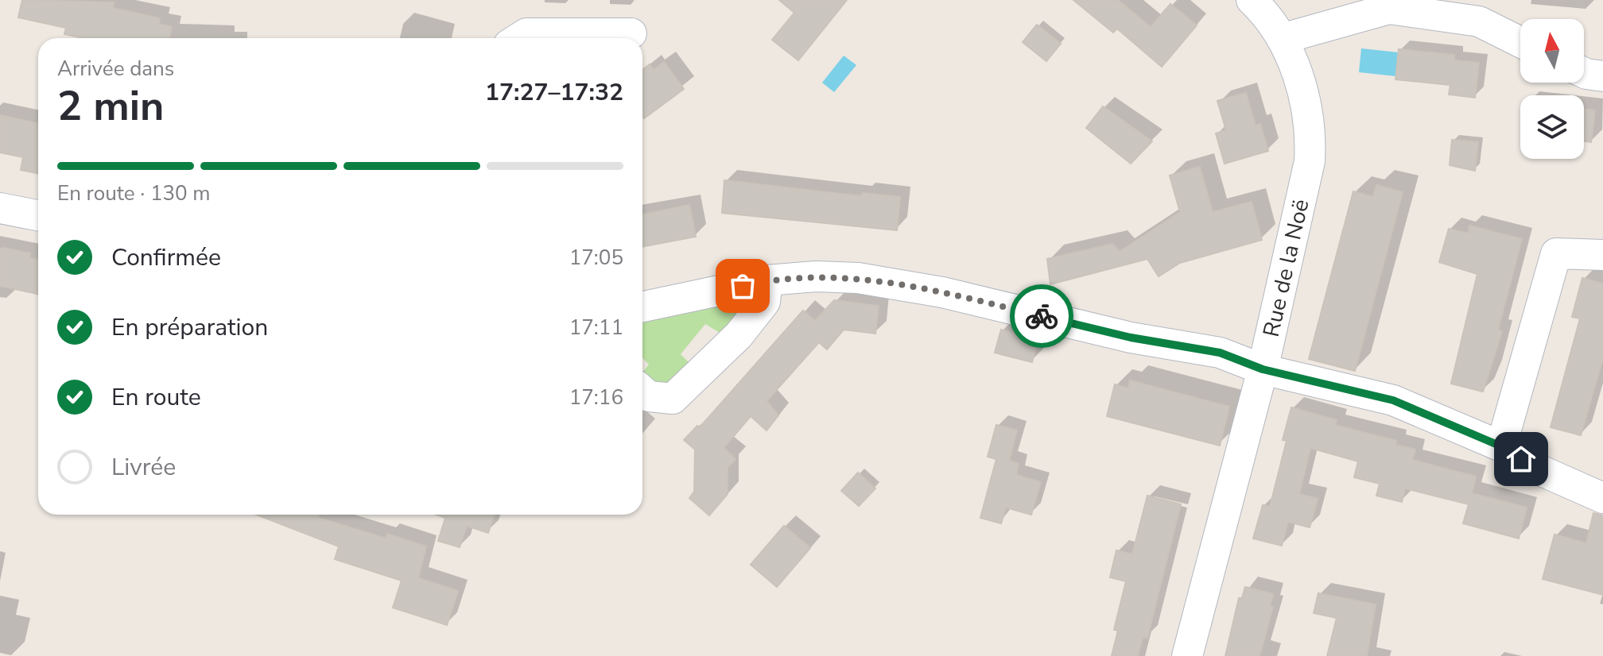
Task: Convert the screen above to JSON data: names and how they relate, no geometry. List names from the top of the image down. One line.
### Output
{"streets":{"street":["Rue de la Noë"]},"north":"top","page":{"heading":["2 min","Arrivée dans","17:27–17:32"],"bar":"En route · 130 m","list":[["Confirmée","17:05"],["En préparation","17:11"],["En route","17:16"],"Livrée"]}}
